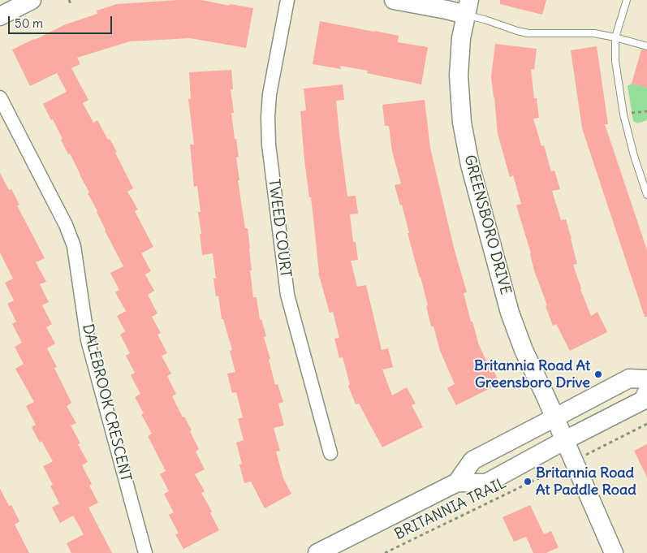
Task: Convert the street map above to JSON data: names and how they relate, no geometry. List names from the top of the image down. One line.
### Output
{"streets":{"street":["GREENSBORO DRIVE","TWEED COURT","DALEBROOK CRESCENT"],"path":["BRITANNIA TRAIL"]},"places":["Britannia Road At Greensboro Drive","Britannia Road At Paddle Road"],"scale_bar":"50 m"}
